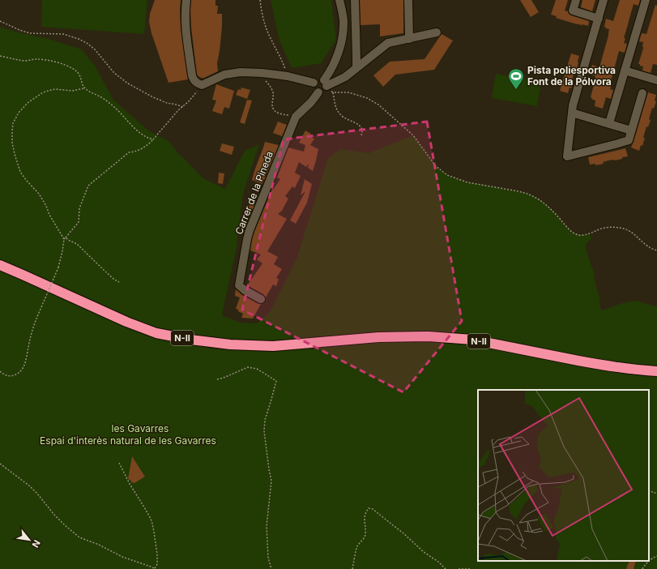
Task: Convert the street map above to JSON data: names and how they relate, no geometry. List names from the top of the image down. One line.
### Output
{"streets":{"highway":["N-II"],"street":["Carrer de la Pineda"]},"parks":["les Gavarres","Espai d'interès natural de les Gavarres"],"places":{"sports":["Pista poliesportiva Font de la Pólvora"]},"north":"bottom right"}
